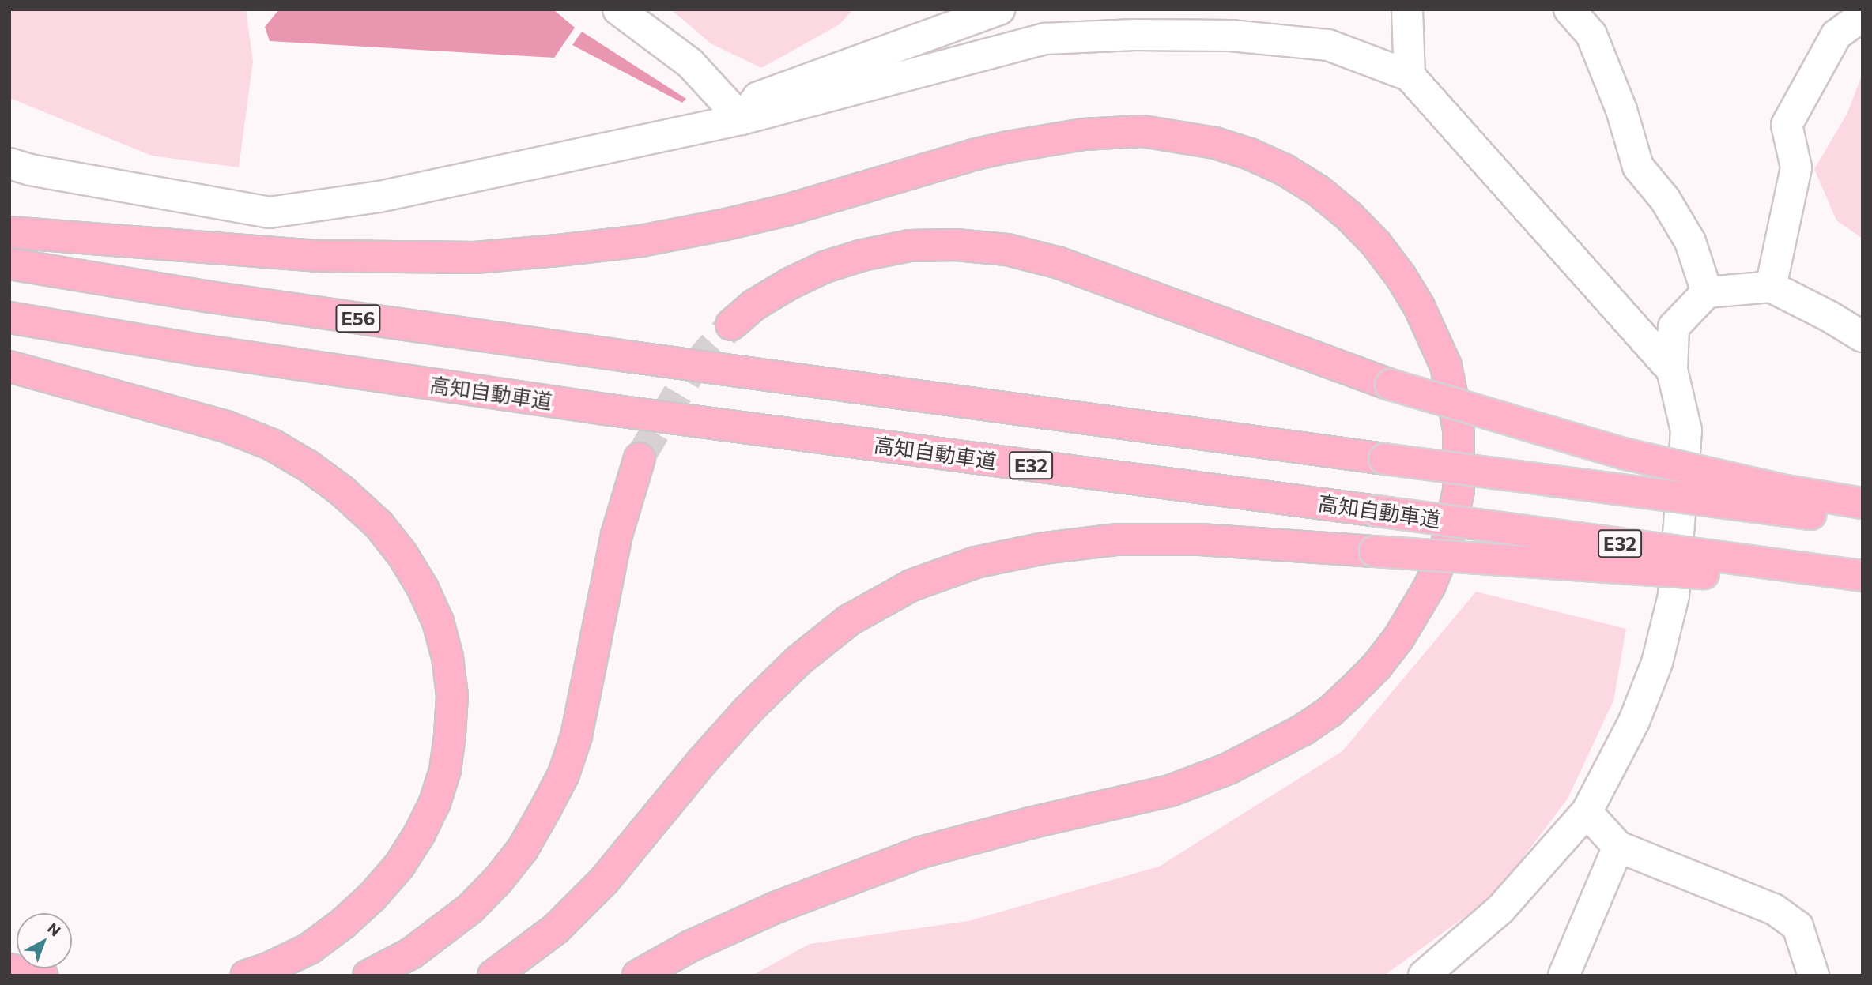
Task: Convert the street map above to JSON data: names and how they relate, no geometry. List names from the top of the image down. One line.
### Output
{"streets":{"highway":["E56","高知自動車道","E32"]},"north":"top right"}
